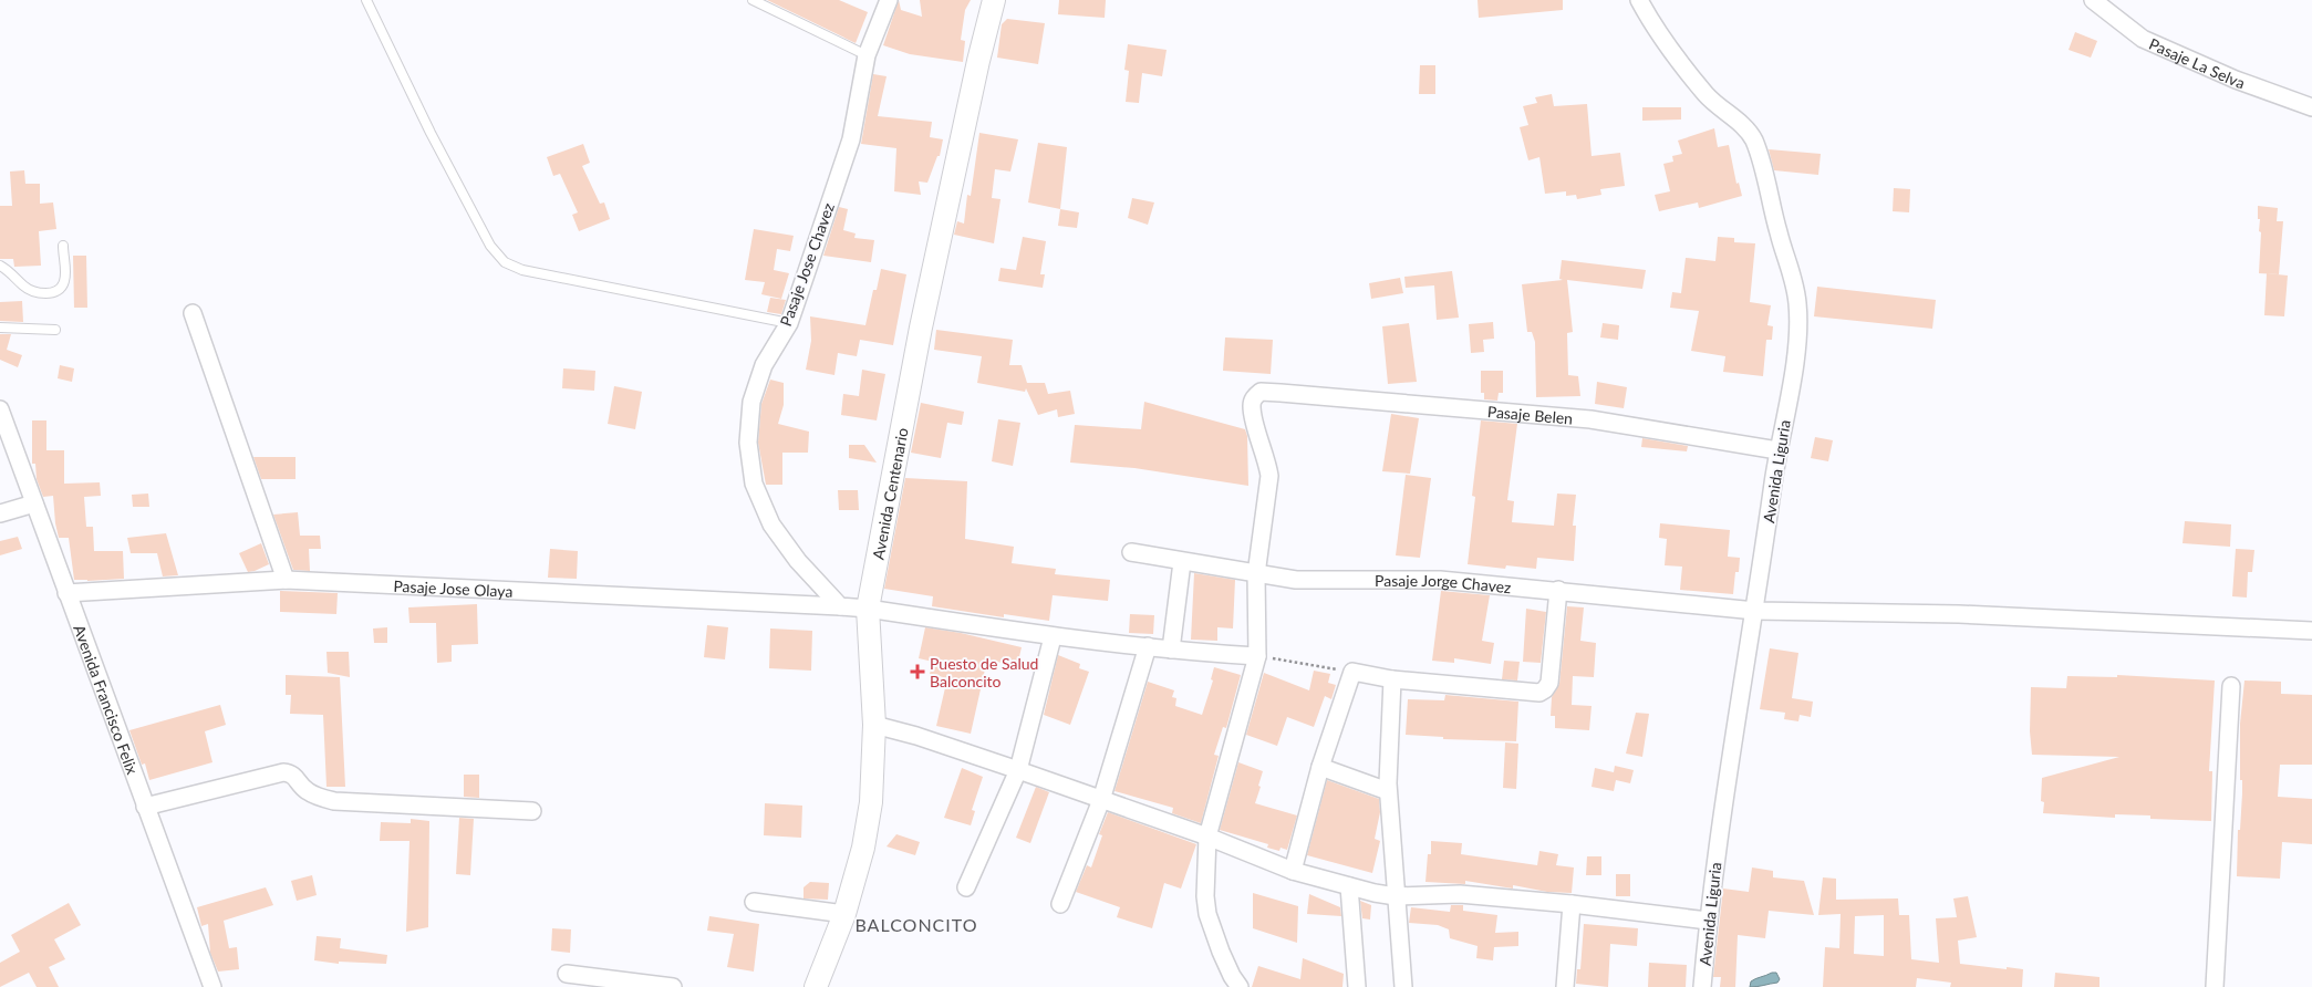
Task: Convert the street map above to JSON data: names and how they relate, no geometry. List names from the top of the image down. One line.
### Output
{"streets":{"main road":["Avenida Centenario"],"street":["Pasaje La Selva","Pasaje Jose Chavez","Pasaje Belen","Avenida Liguria","Pasaje Jorge Chavez","Pasaje Jose Olaya","Avenida Francisco Felix"]},"crossings":[["Pasaje Jose Chavez","Pasaje Jose Olaya"],["Pasaje Belen","Avenida Liguria"],["Pasaje Belen","Pasaje Jorge Chavez"],["Avenida Liguria","Pasaje Jorge Chavez"],["Pasaje Jose Olaya","Avenida Francisco Felix"]],"districts":["BALCONCITO"],"places":{"health":["Puesto de Salud Balconcito"]}}
